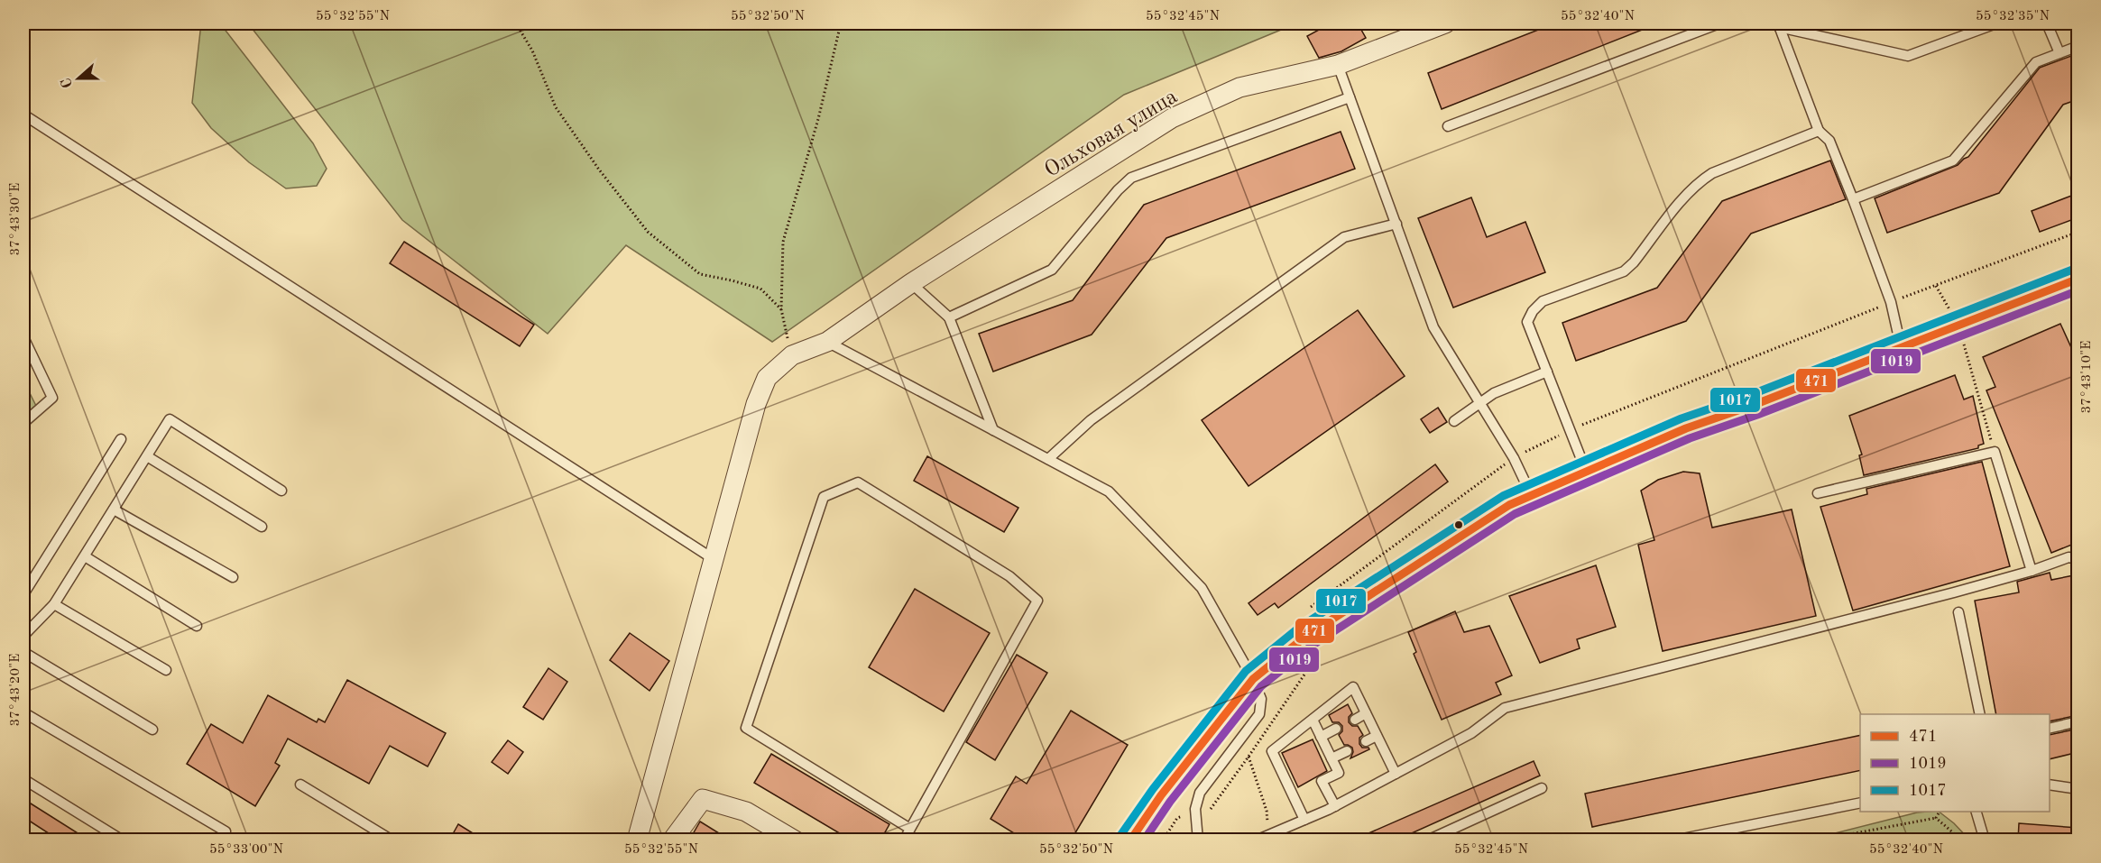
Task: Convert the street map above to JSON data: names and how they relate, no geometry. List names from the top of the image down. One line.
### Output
{"streets":{"street":["Ольховая улица"]},"lines":["transit line 1017","transit line 471","transit line 1019"],"legend":["471","1019","1017"],"north":"left","coordinates":["55°32'55\"N","55°32'50\"N","55°32'45\"N","55°32'40\"N","55°32'35\"N","37°43'30\"E","37°43'10\"E","37°43'20\"E","55°33'00\"N"]}
